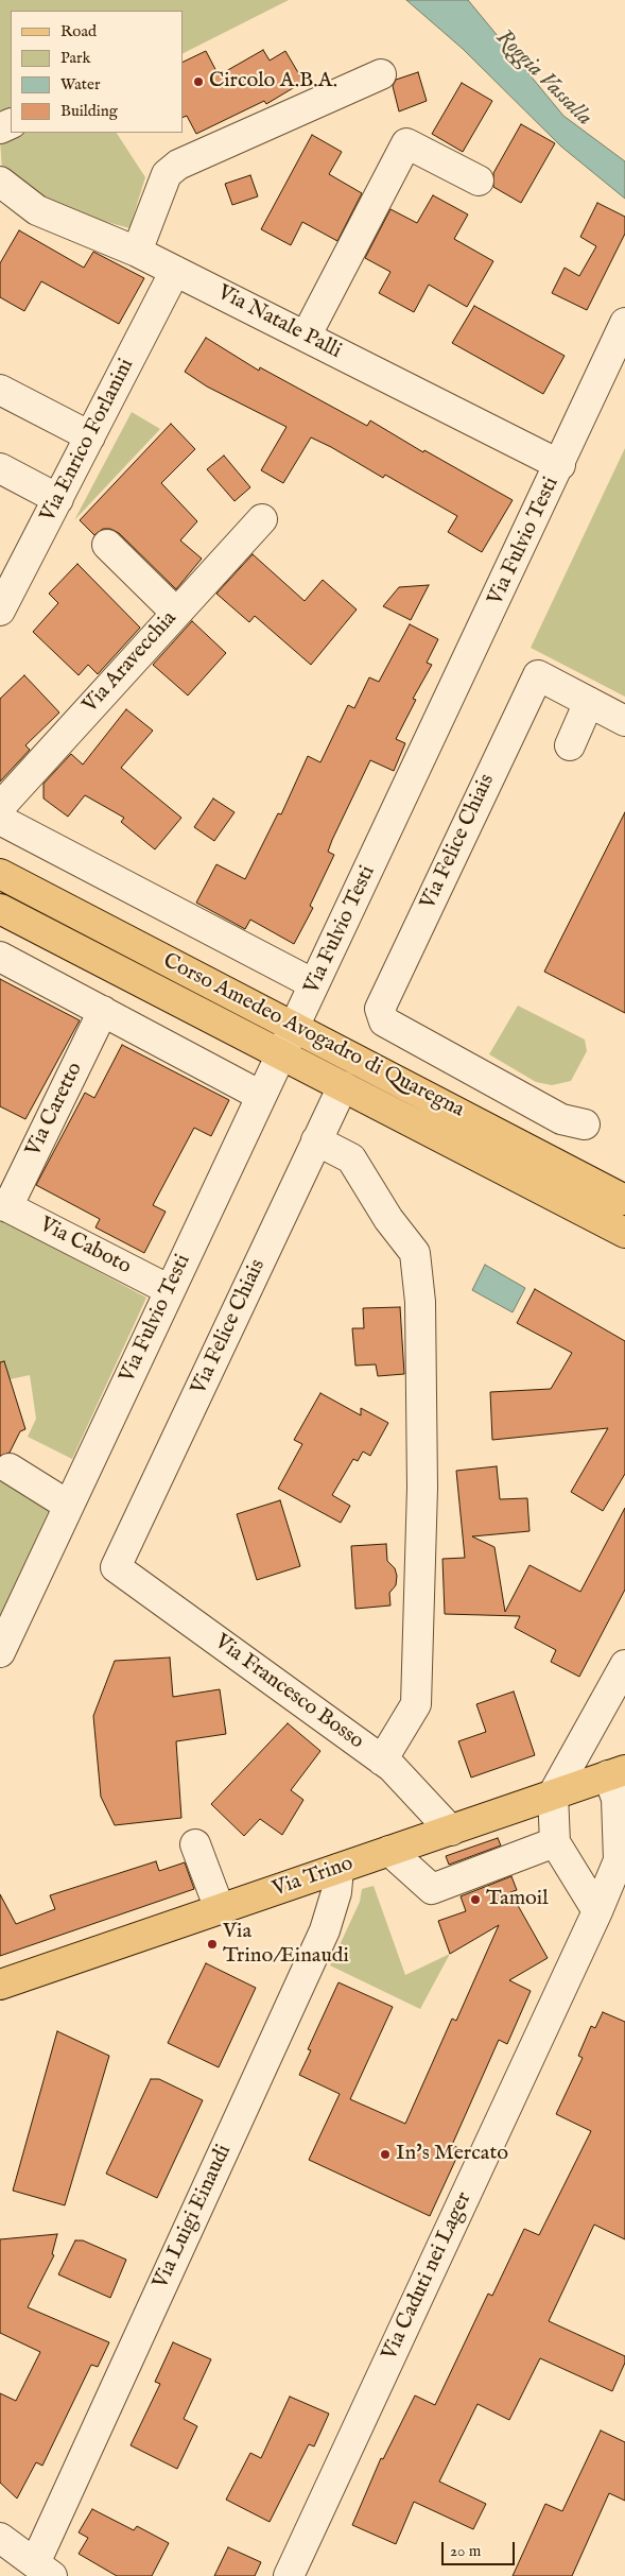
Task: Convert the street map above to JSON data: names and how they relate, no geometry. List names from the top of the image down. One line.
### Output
{"streets":{"main road":["Corso Amedeo Avogadro di Quaregna","Via Trino"],"street":["Via Natale Palli","Via Enrico Forlanini","Via Fulvio Testi","Via Aravecchia","Via Felice Chiais","Via Caretto","Via Caboto","Via Francesco Bosso","Via Luigi Einaudi","Via Caduti nei Lager"]},"crossings":[["Via Natale Palli","Via Enrico Forlanini"],["Via Natale Palli","Via Fulvio Testi"],["Via Fulvio Testi","Corso Amedeo Avogadro di Quaregna"],["Via Fulvio Testi","Via Caboto"],["Via Felice Chiais","Corso Amedeo Avogadro di Quaregna"],["Via Felice Chiais","Via Francesco Bosso"],["Via Caretto","Via Caboto"],["Via Francesco Bosso","Via Trino"],["Via Trino","Via Luigi Einaudi"],["Via Trino","Via Caduti nei Lager"]],"water":["Roggia Vassalla"],"places":["Circolo A.B.A.","Tamoil","Via Trino/Einaudi","In's Mercato"],"legend":["Road","Park","Water","Building"],"scale_bar":"20 m"}
